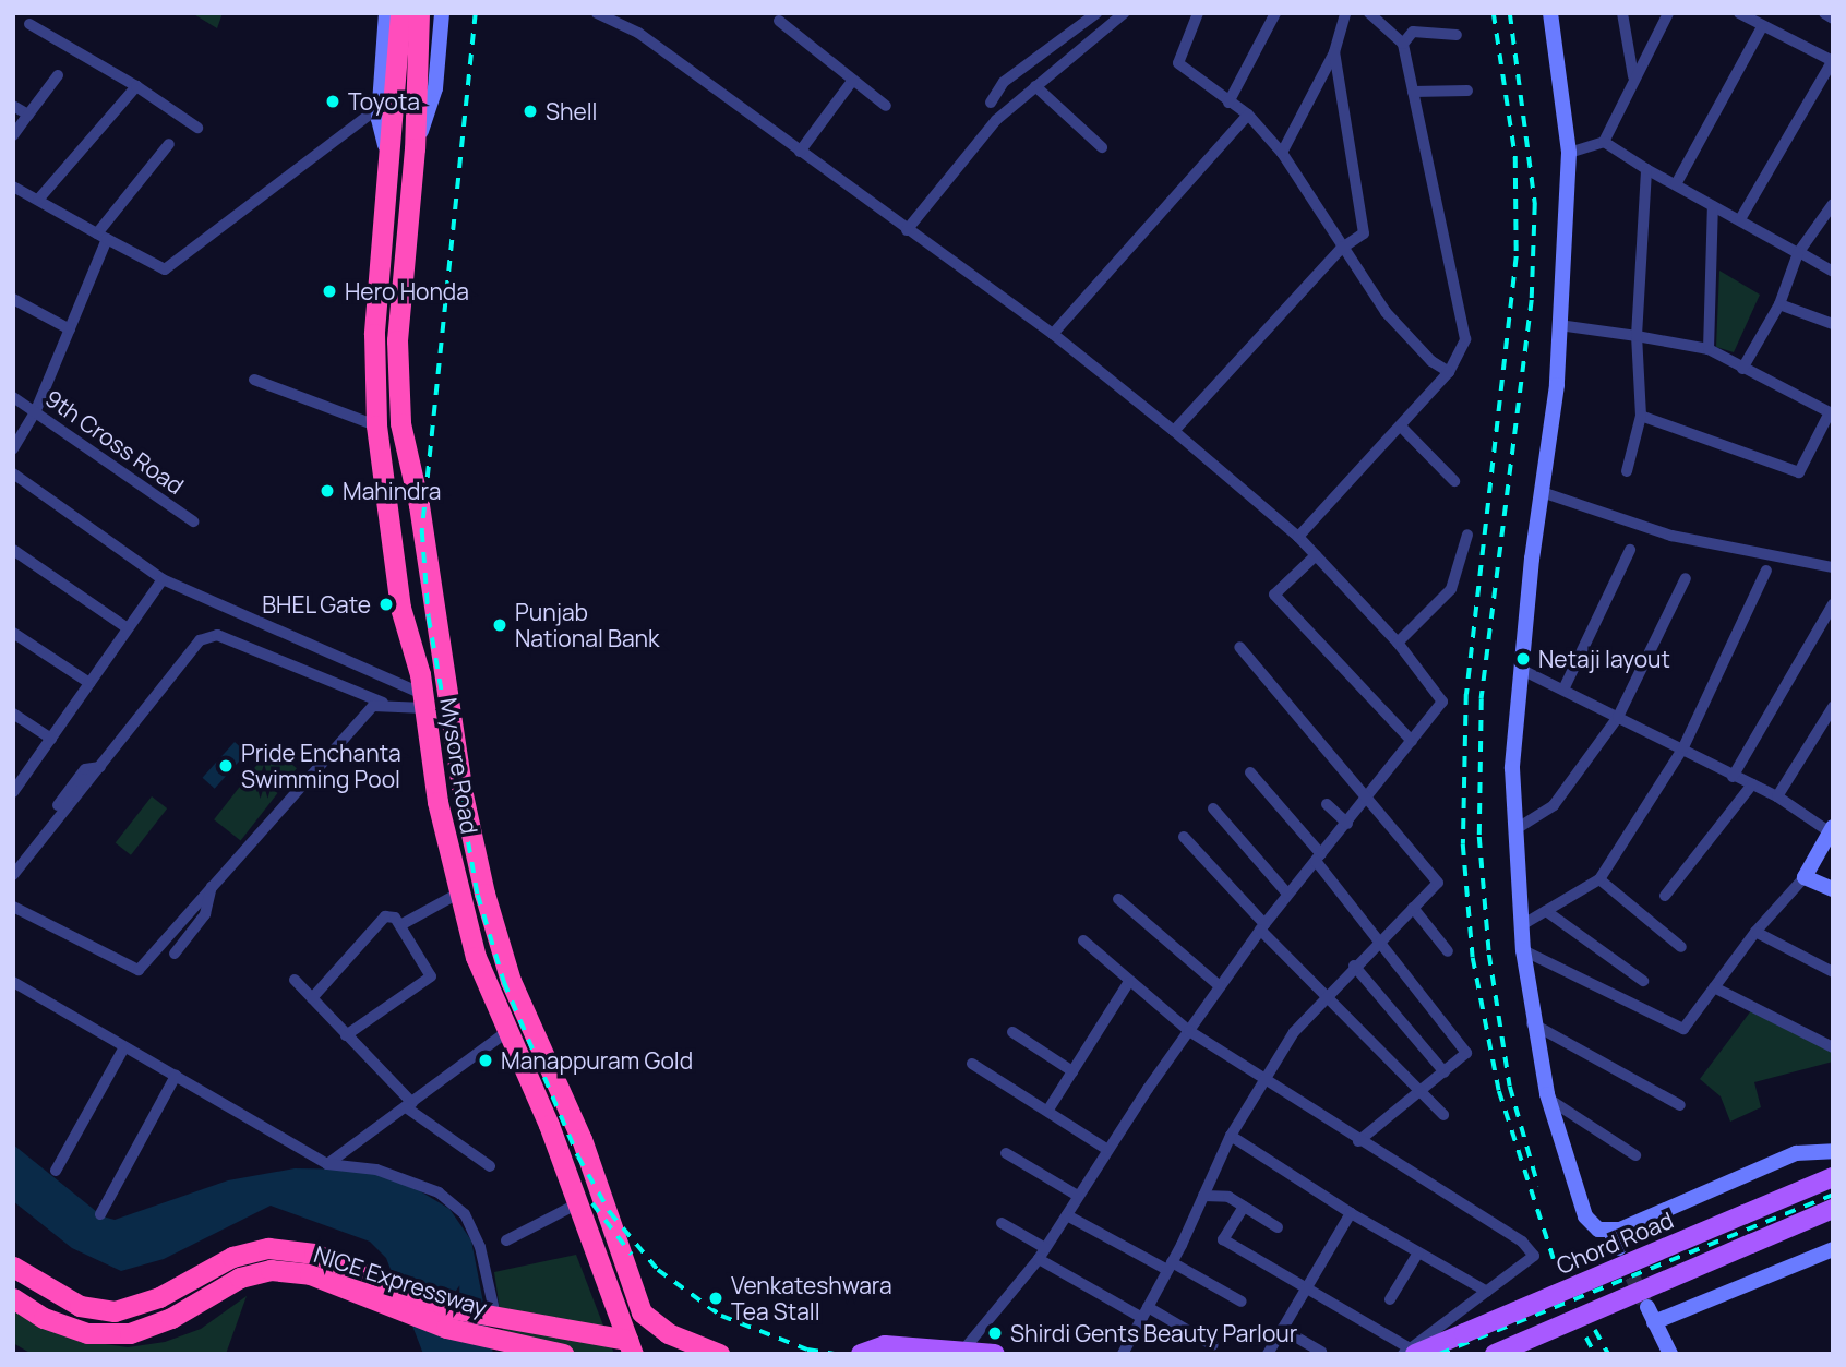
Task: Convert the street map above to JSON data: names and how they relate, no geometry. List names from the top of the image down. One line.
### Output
{"streets":{"highway":["Mysore Road","NICE Expressway"],"main road":["Chord Road"],"street":["9th Cross Road"]},"crossings":[["Mysore Road","NICE Expressway"]],"places":["Toyota","Shell","Hero Honda","Mahindra","BHEL Gate","Punjab National Bank","Netaji layout","Pride Enchanta Swimming Pool","Manappuram Gold","Venkateshwara Tea Stall","Shirdi Gents Beauty Parlour"]}
